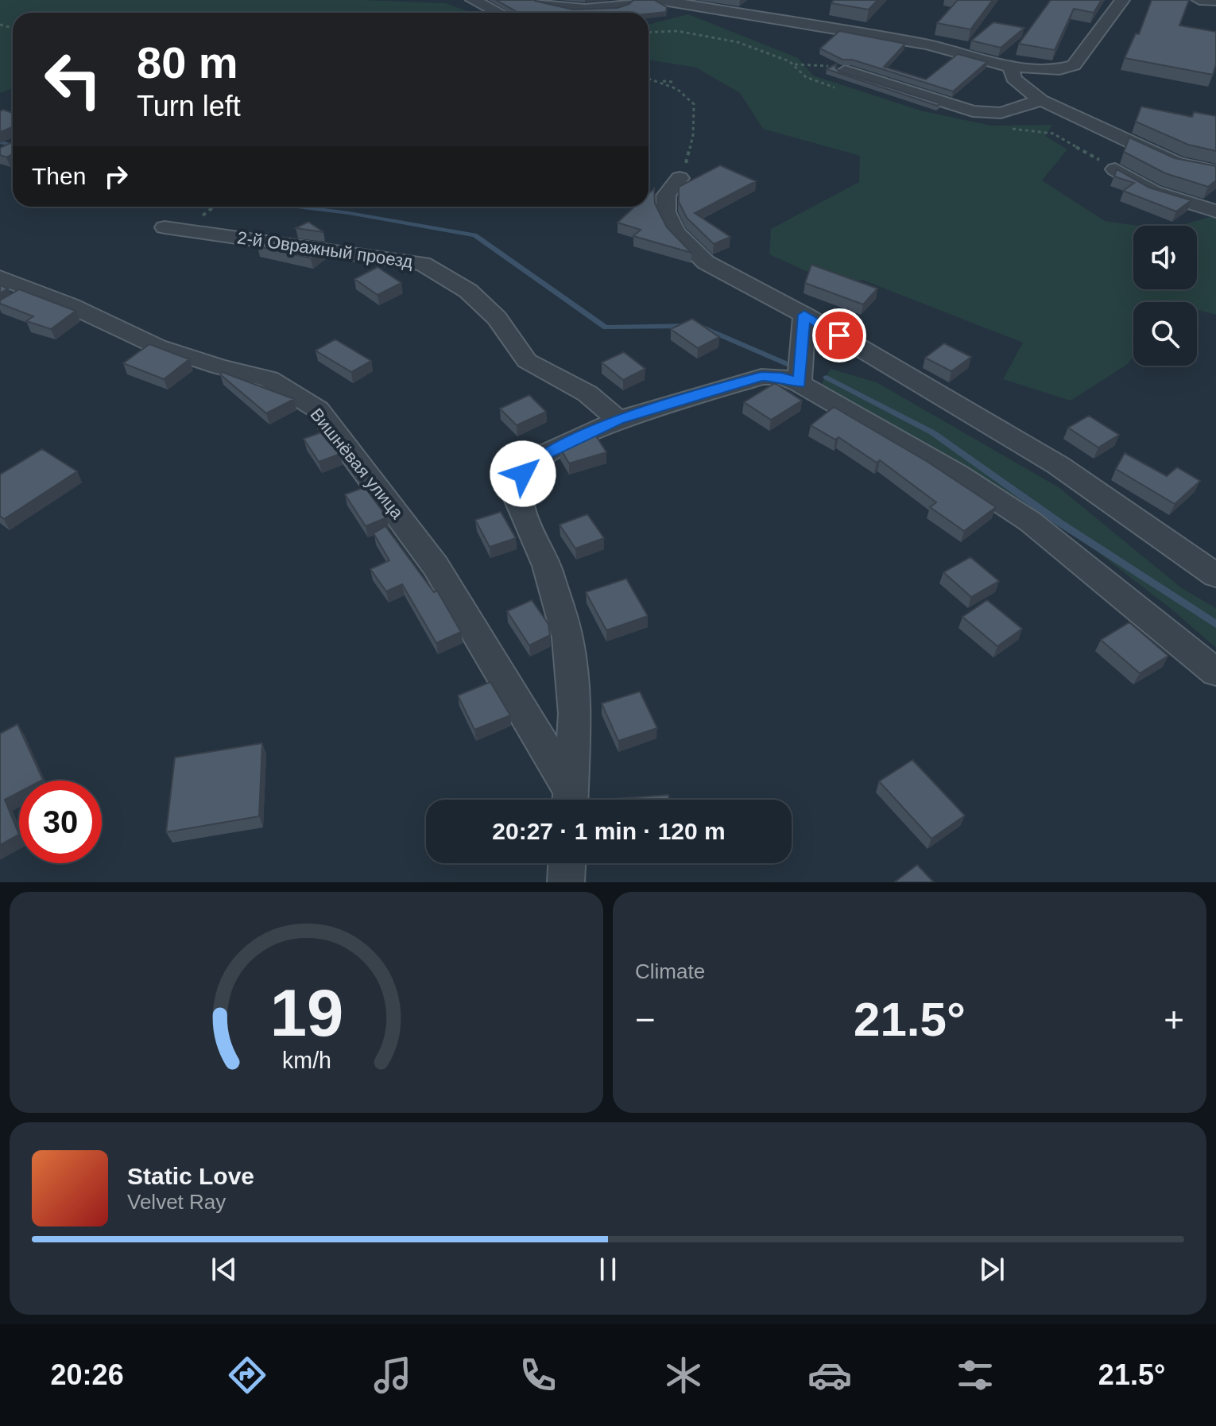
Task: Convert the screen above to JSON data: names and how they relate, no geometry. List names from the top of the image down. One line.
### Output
{"streets":{"street":["2-й Овражный проезд","Вишнёвая улица"]},"page":{"turn":["80 m","Turn left"],"then":"Then","limit":"30","trip":"20:27 · 1 min · 120 m","tile":"Climate","heat":["−","21.5°","+"],"song":["Static Love","Velvet Ray"],"tabs":["20:26","21.5°"],"gauge":["19","km/h"]}}
